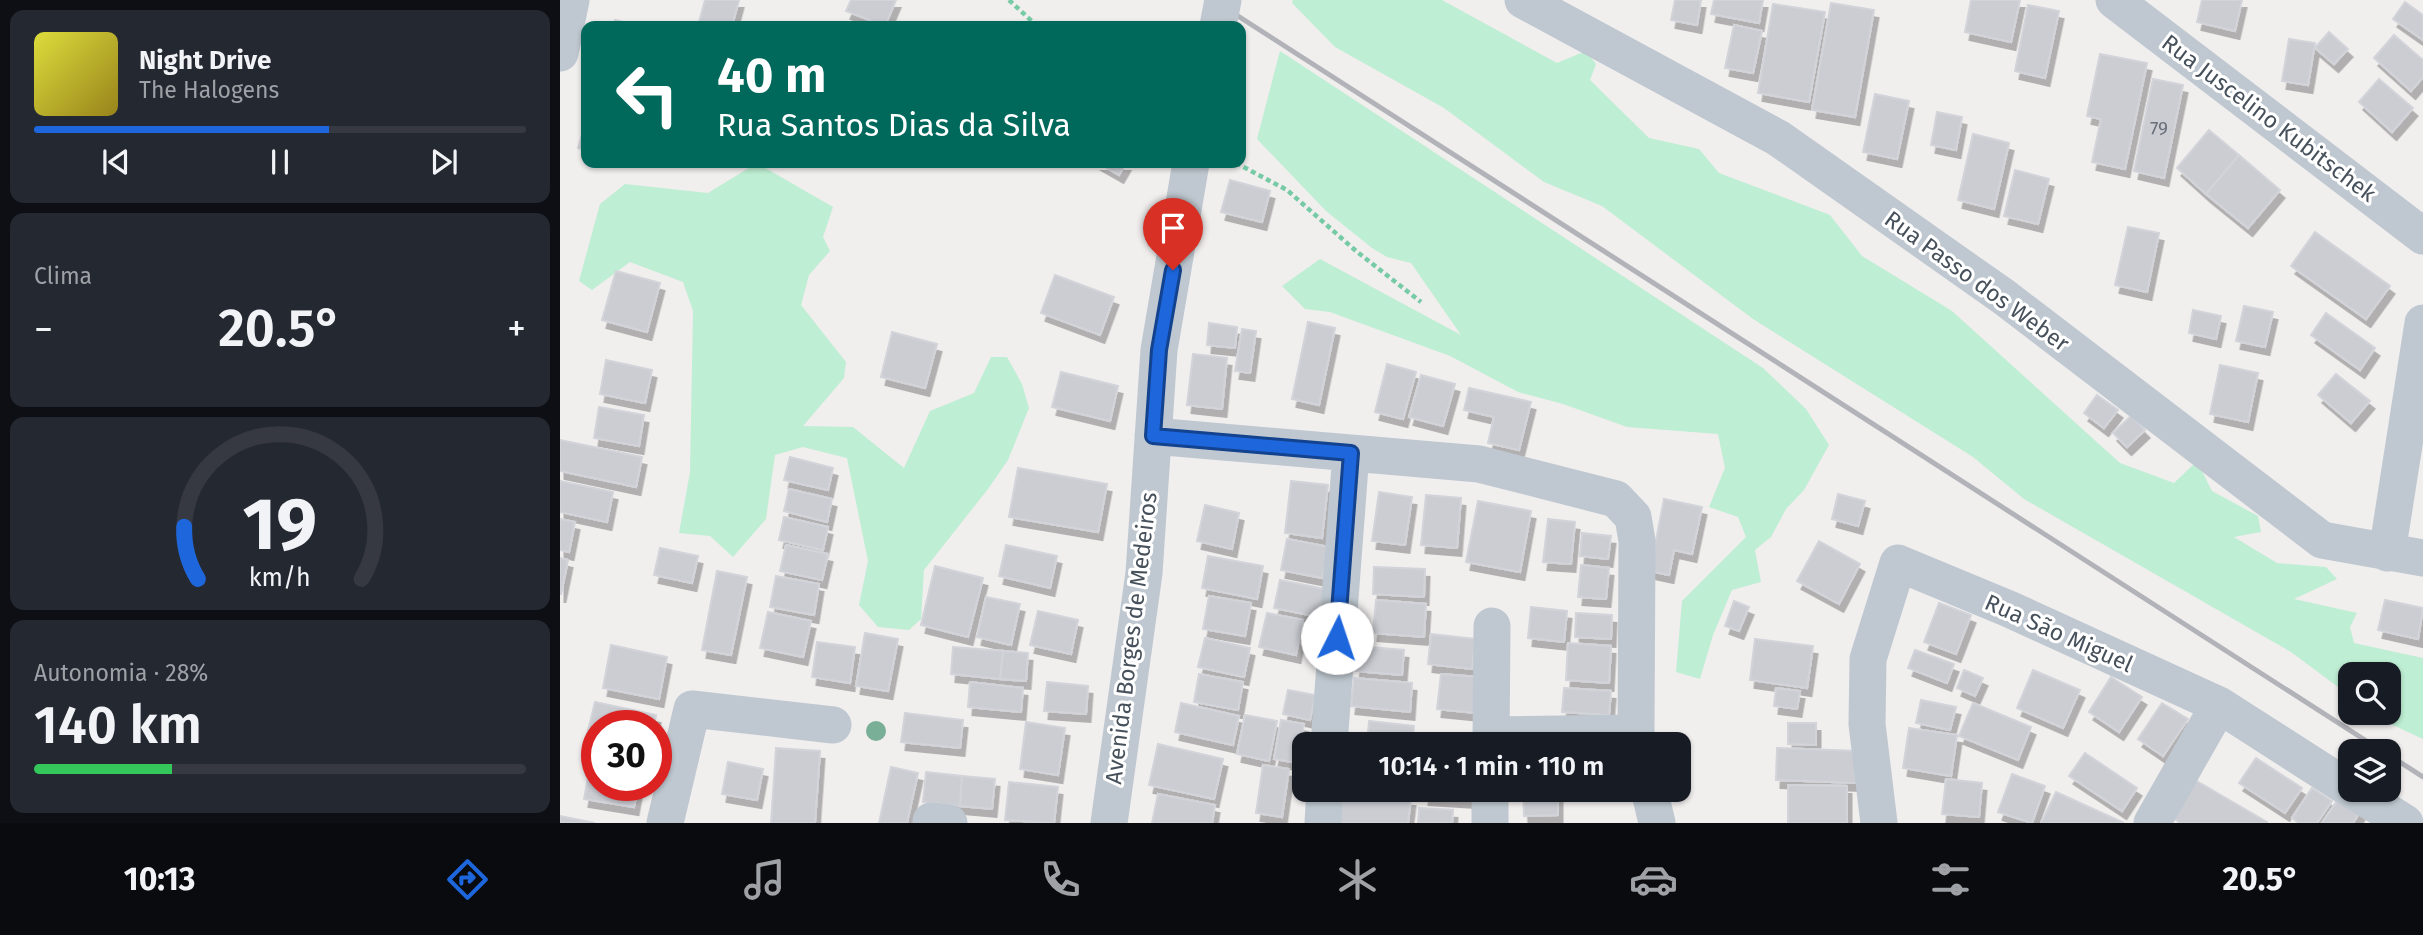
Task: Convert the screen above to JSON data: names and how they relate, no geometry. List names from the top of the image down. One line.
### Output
{"streets":{"street":["Rua Juscelino Kubitschek","Rua Passo dos Weber","Rua São Miguel","Avenida Borges de Medeiros"]},"house_numbers":["79"],"page":{"turn":["40 m","Rua Santos Dias da Silva"],"song":["Night Drive","The Halogens"],"tile":["Clima",["Autonomia · 28%","140 km"]],"heat":["−","20.5°","+"],"limit":"30","trip":"10:14 · 1 min · 110 m","tabs":["10:13","20.5°"],"gauge":["19","km/h"]}}
